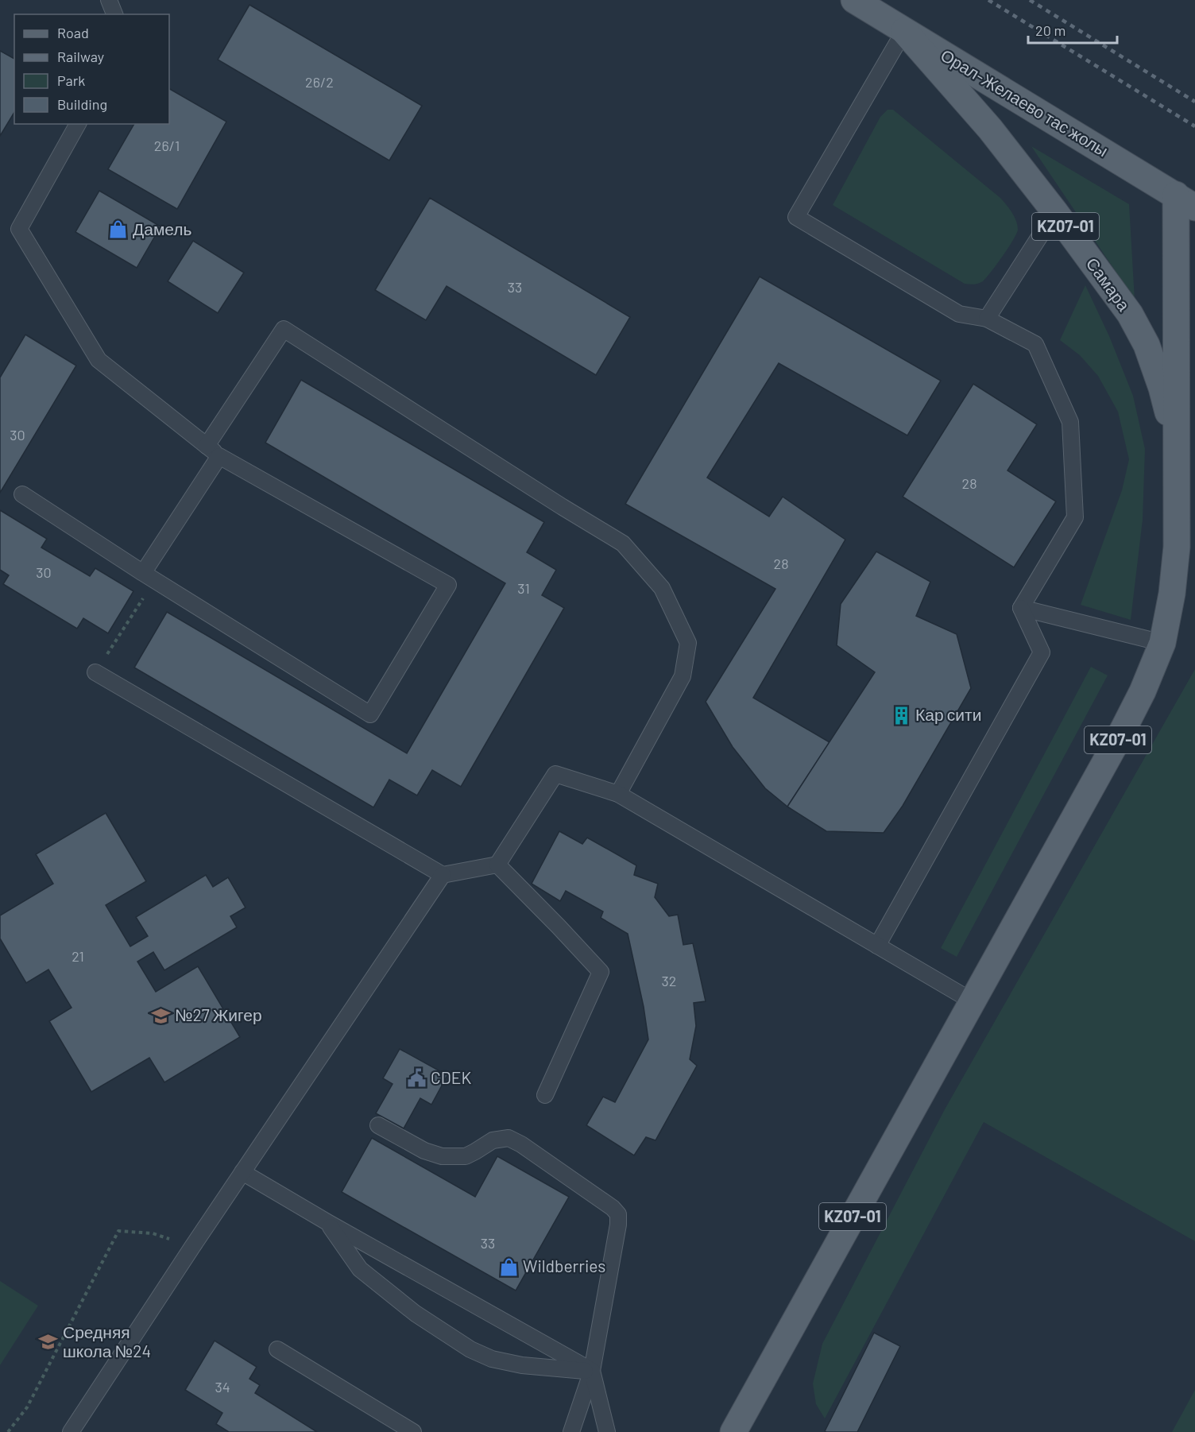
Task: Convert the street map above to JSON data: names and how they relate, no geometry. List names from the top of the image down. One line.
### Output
{"streets":{"main road":["Орал-Желаево тас жолы","KZ07-01","Самара"]},"crossings":[["Орал-Желаево тас жолы","KZ07-01"],["Орал-Желаево тас жолы","Самара"],["KZ07-01","Самара"]],"places":{"shop":["Дамель","Wildberries"],"building":["Кар сити"],"school or university":["№27 Жигер","Средняя школа №24"],"public building":["CDEK"]},"house_numbers":["26/2","26/1","33","30","28","28","30","31","21","32","33","34"],"legend":["Road","Railway","Park","Building"],"scale_bar":"20 m"}
